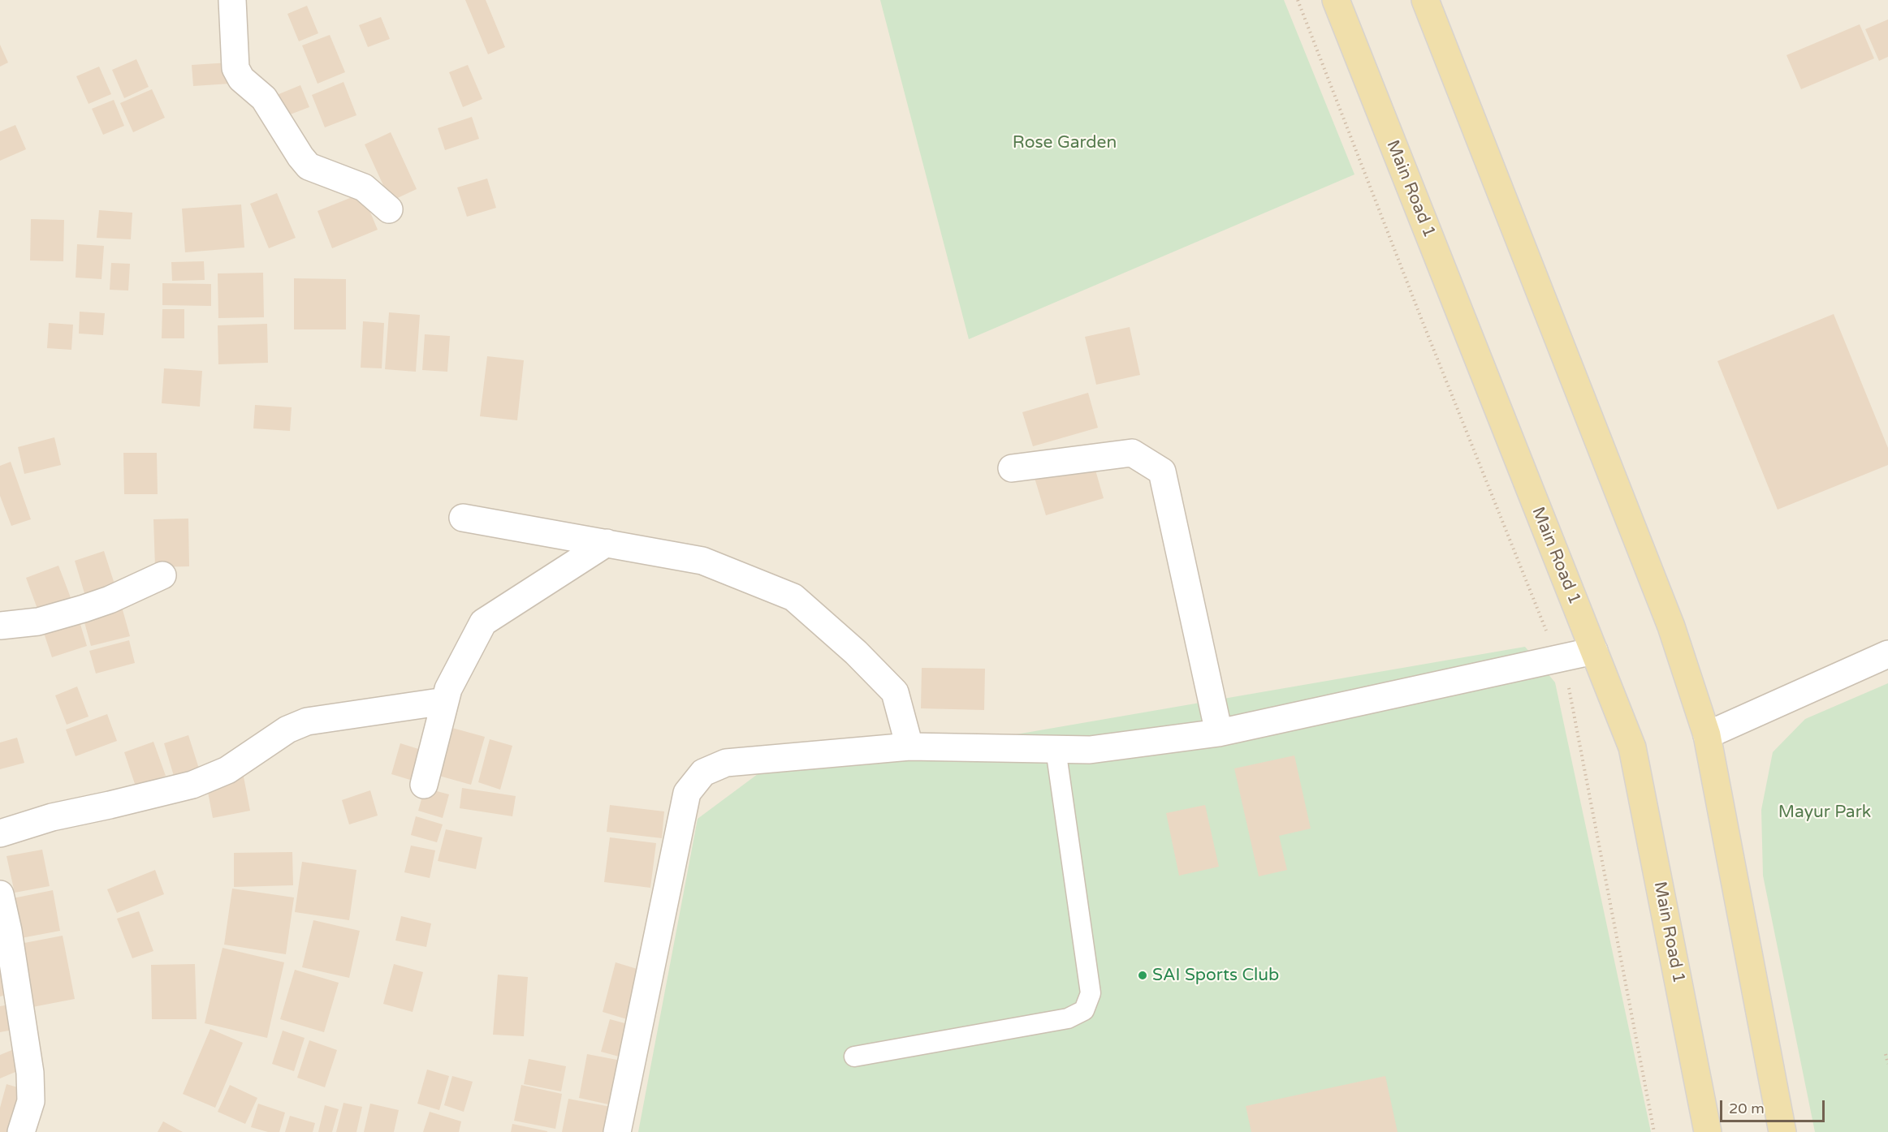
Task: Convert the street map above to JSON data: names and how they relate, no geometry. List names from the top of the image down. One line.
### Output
{"streets":{"main road":["Main Road 1"]},"parks":["Rose Garden","Mayur Park"],"places":["SAI Sports Club"],"scale_bar":"20 m"}
